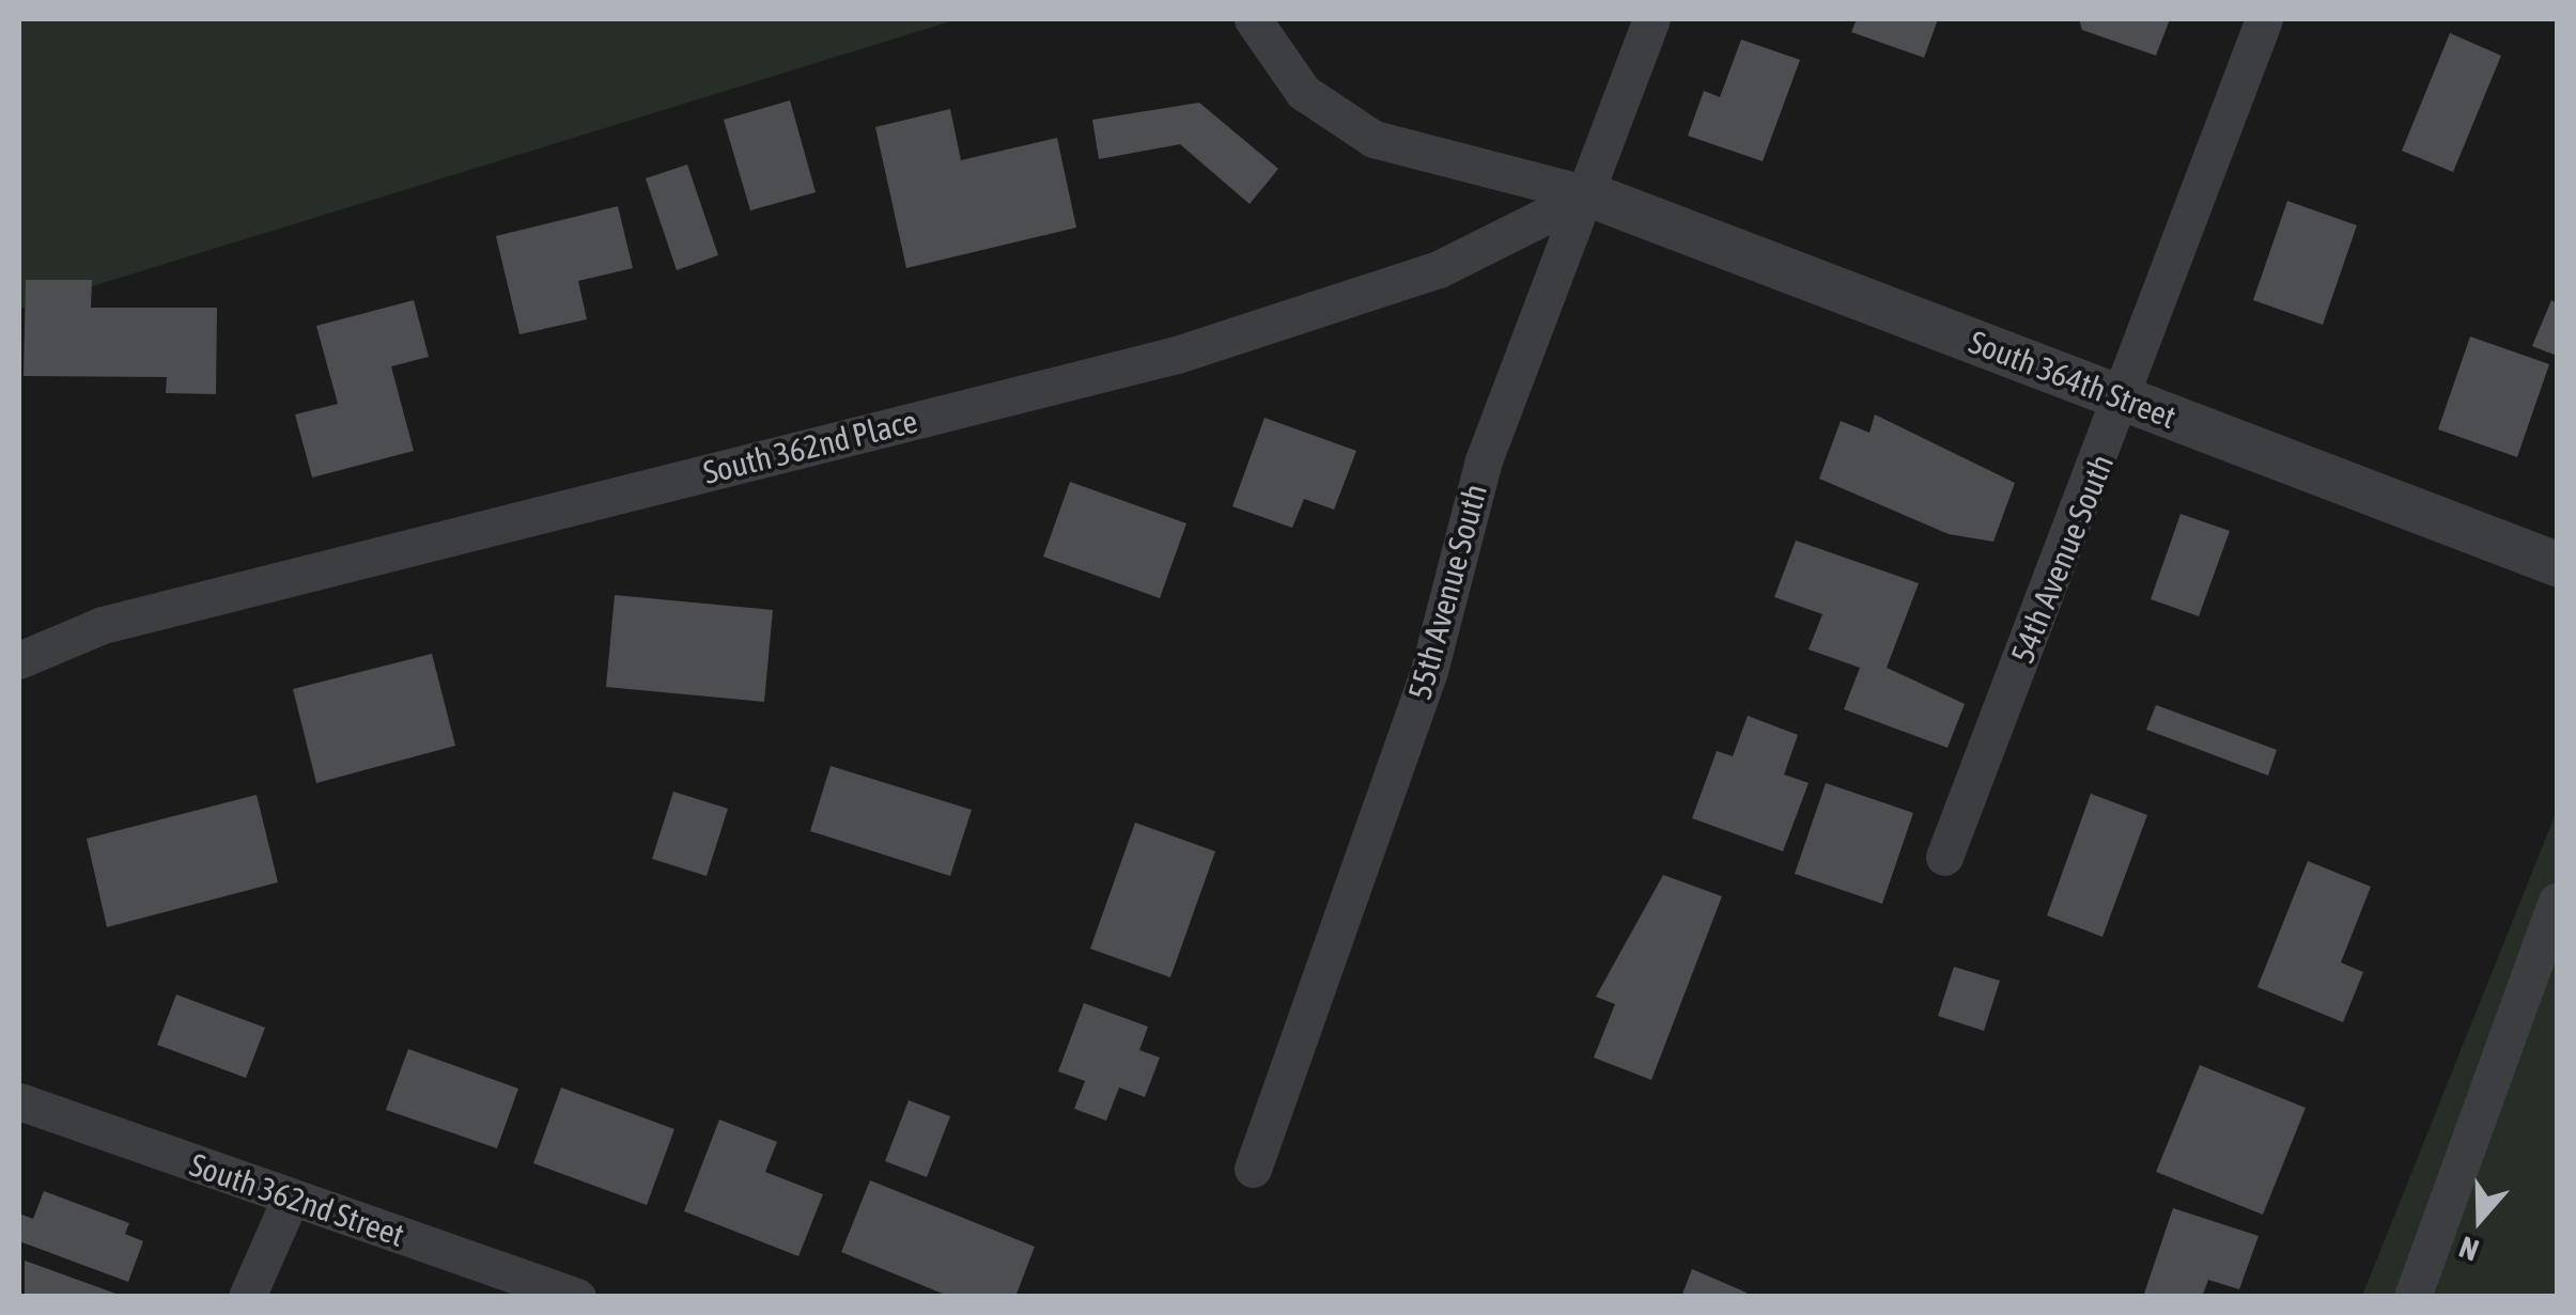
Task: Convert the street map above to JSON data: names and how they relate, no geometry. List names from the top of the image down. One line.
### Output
{"streets":{"street":["South 364th Street","South 362nd Place","54th Avenue South","55th Avenue South","South 362nd Street"]},"crossings":[["South 364th Street","South 362nd Place"],["South 364th Street","54th Avenue South"],["South 364th Street","55th Avenue South"],["South 362nd Place","55th Avenue South"]],"north":"bottom"}
